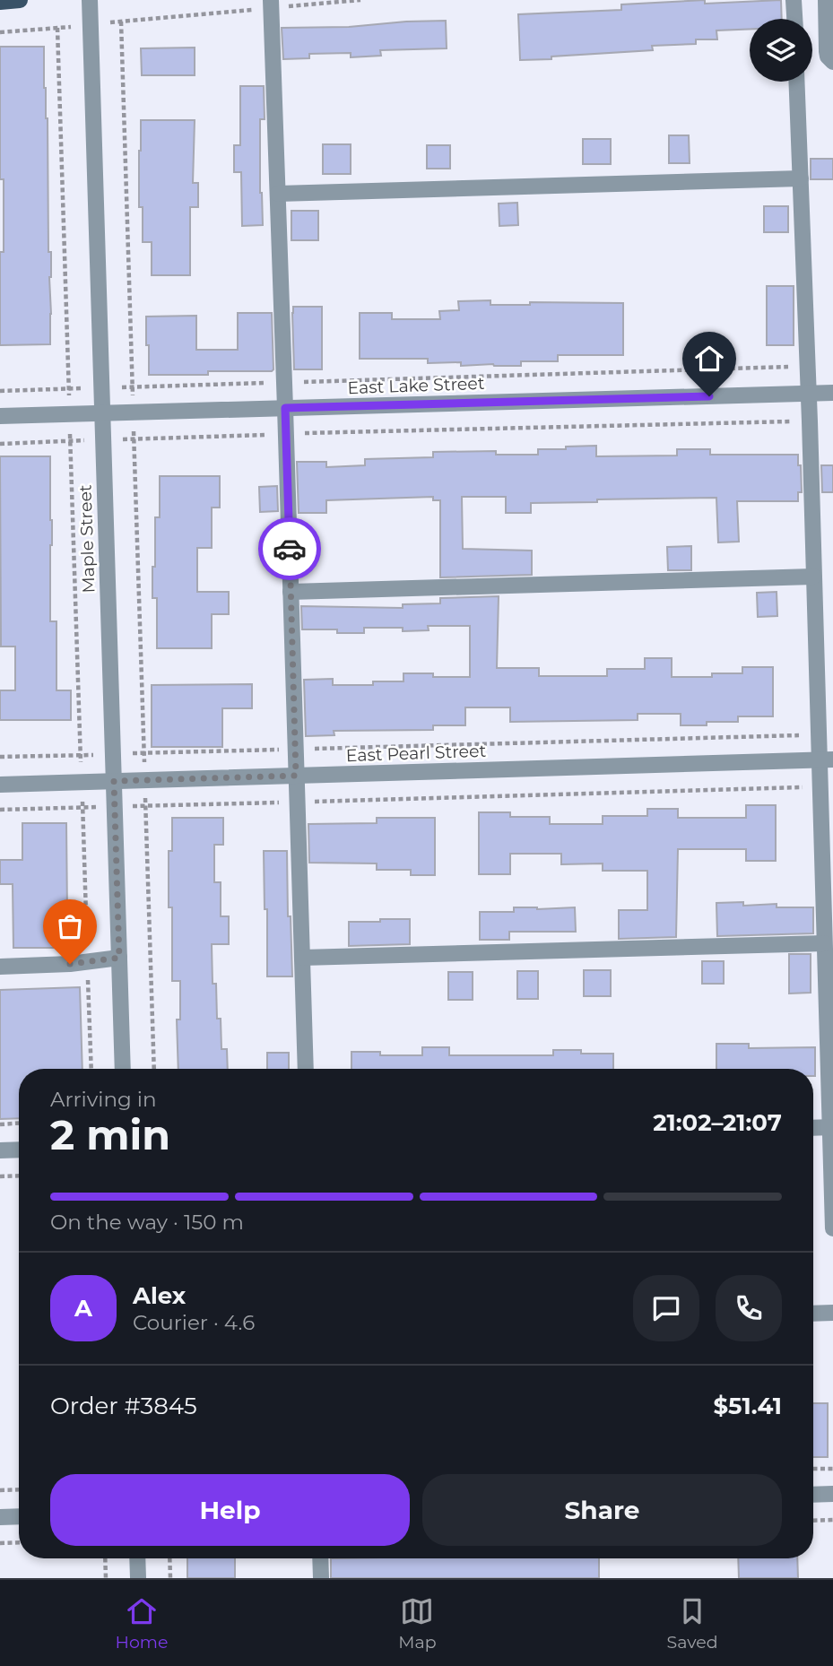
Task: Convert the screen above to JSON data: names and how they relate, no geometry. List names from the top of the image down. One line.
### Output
{"streets":{"street":["East Lake Street","Maple Street","East Pearl Street"]},"crossings":[["East Lake Street","Maple Street"],["Maple Street","East Pearl Street"]],"page":{"heading":["2 min","Arriving in","21:02–21:07"],"panel":["Alex","Courier · 4.6","Order #3845","$51.41"],"bar":"On the way · 150 m","round":"A","buttons":["Help","Share"],"tabs":["Home","Map","Saved"]}}
